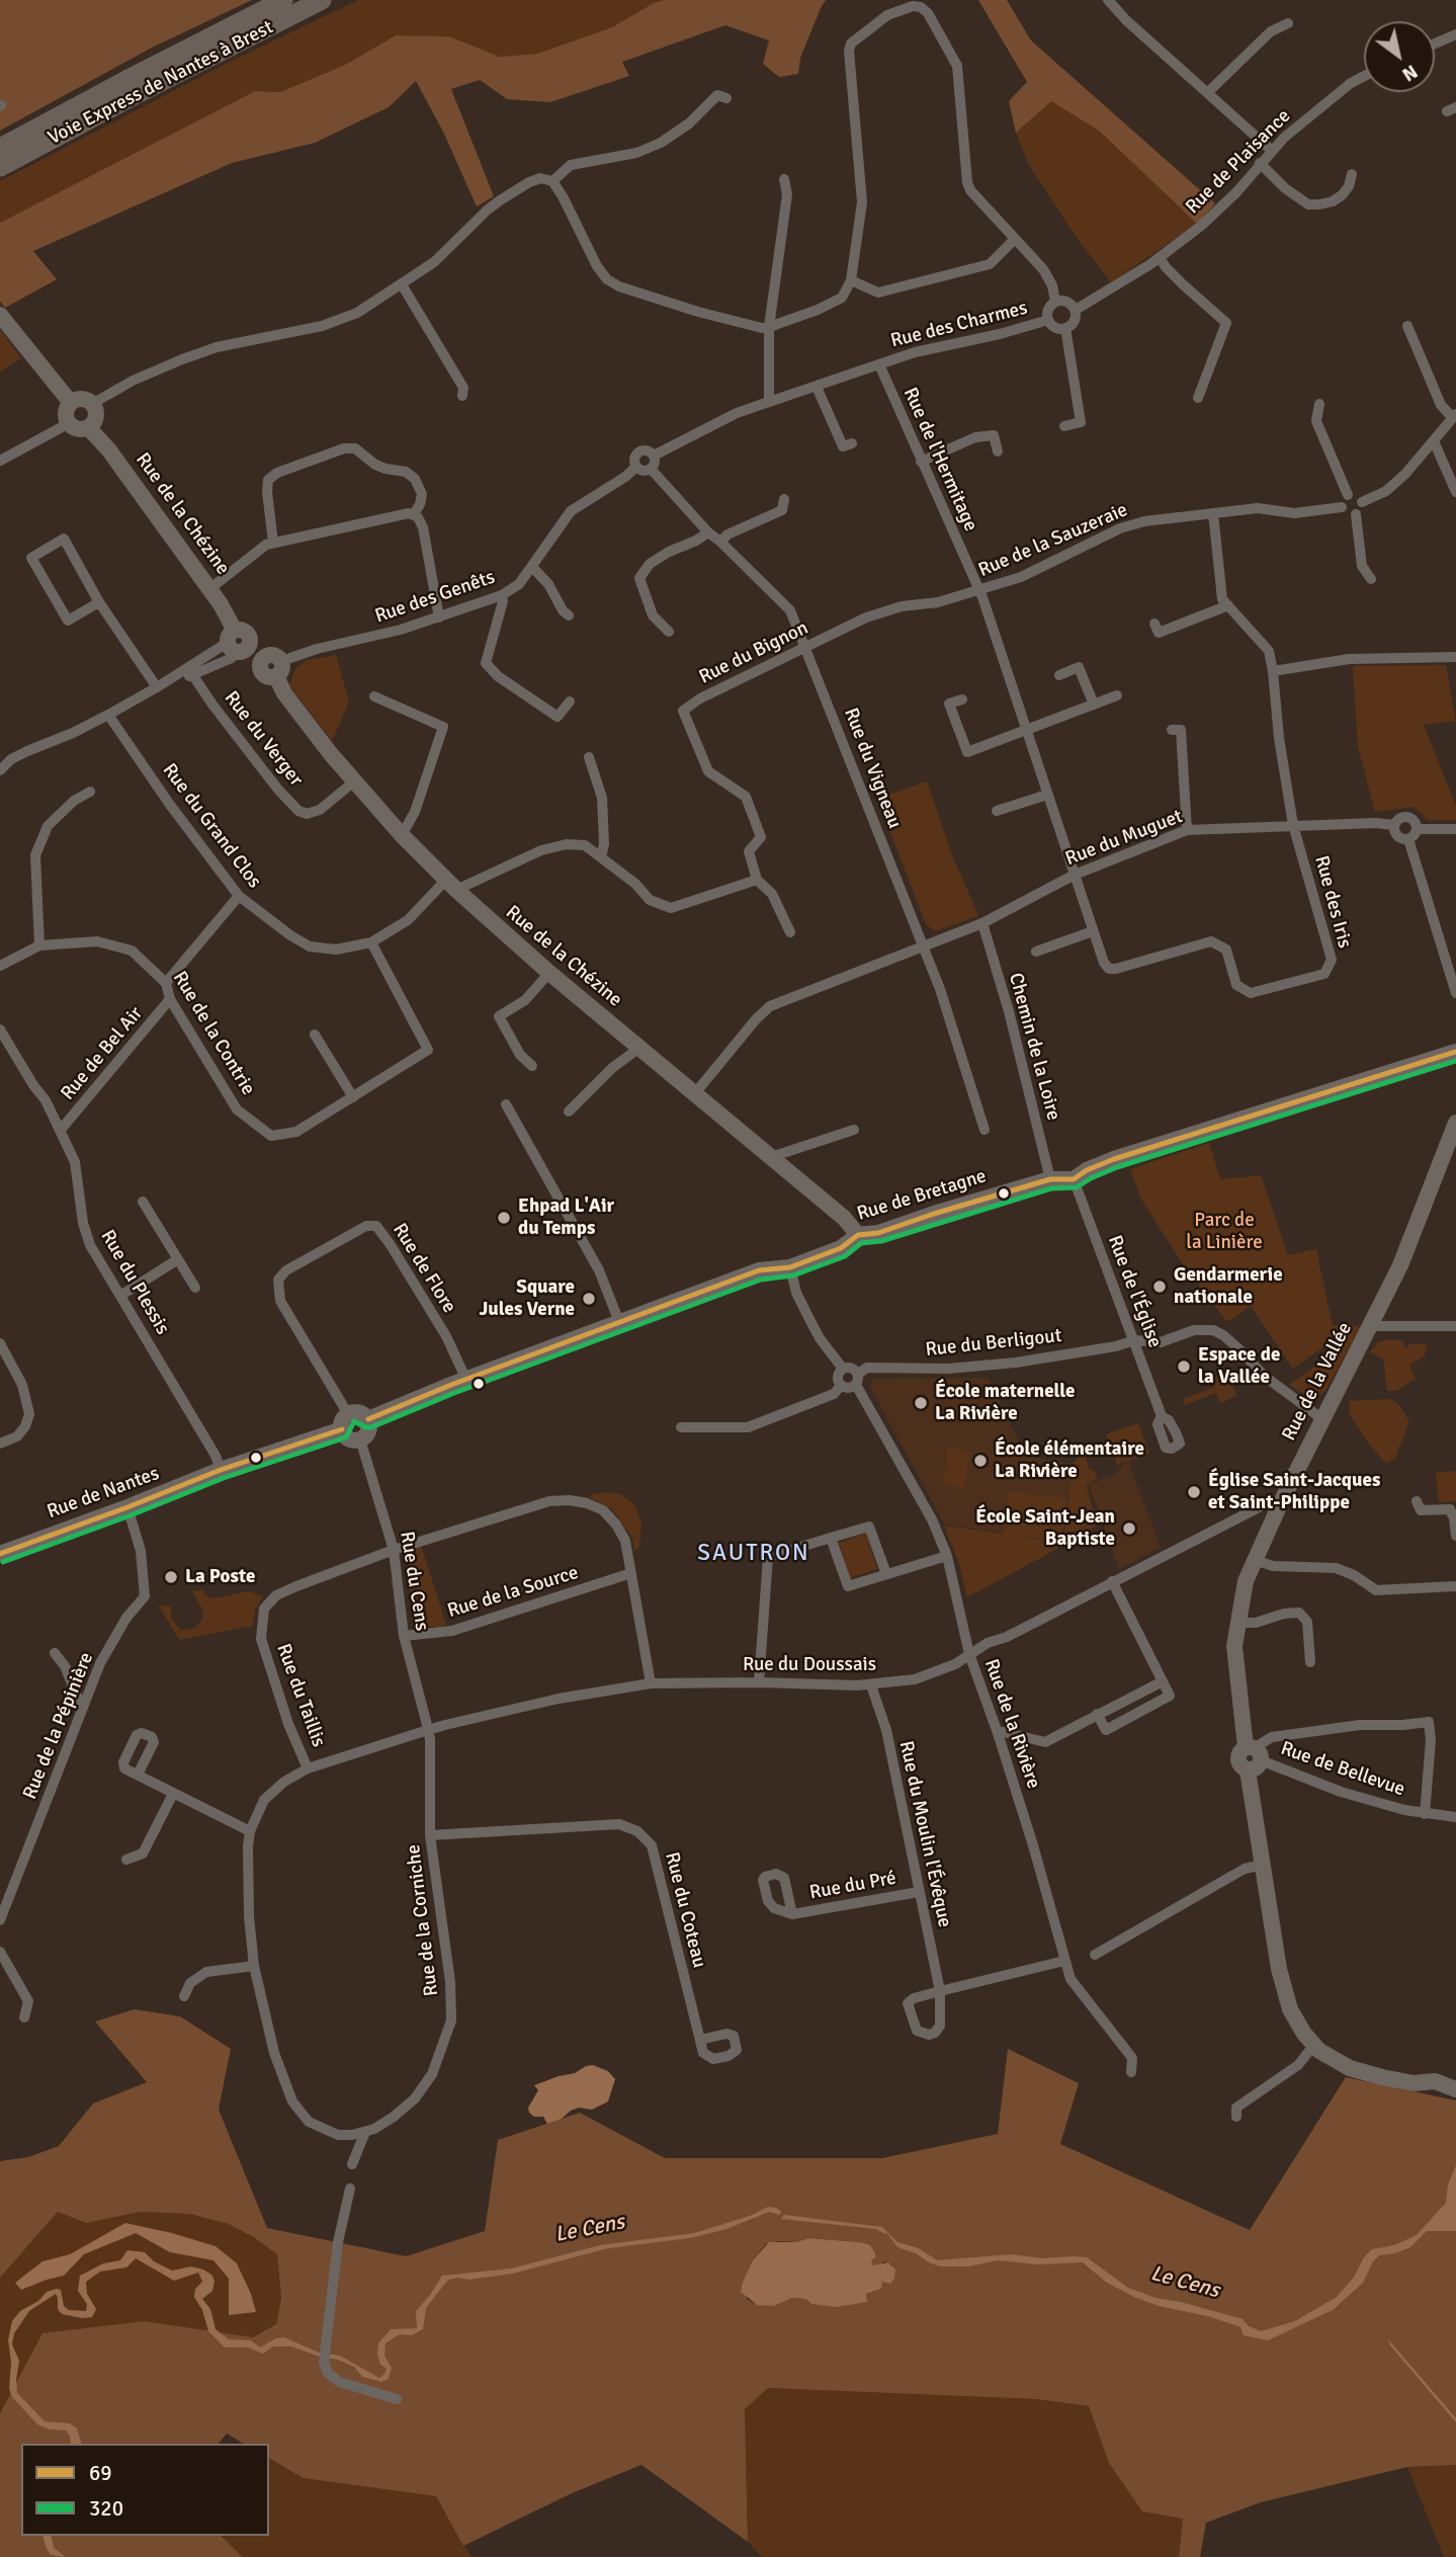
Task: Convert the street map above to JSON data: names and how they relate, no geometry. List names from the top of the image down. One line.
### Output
{"streets":{"highway":["Voie Express de Nantes à Brest"],"street":["Rue de Plaisance","Rue des Charmes","Rue de l'Hermitage","Rue de la Chézine","Rue de la Sauzeraie","Rue des Genêts","Rue du Bignon","Rue du Verger","Rue du Vigneau","Rue du Grand Clos","Rue du Muguet","Rue des Iris","Rue de la Contrie","Chemin de la Loire","Rue de Bel Air","Rue de Bretagne","Rue de Flore","Rue du Plessis","Rue de l'Église","Rue du Berligout","Rue de la Vallée","Rue de Nantes","Rue du Cens","Rue de la Source","Rue du Doussais","Rue du Taillis","Rue de la Rivière","Rue de la Pépinière","Rue de Bellevue","Rue du Moulin l'Évêque","Rue du Pré","Rue du Coteau","Rue de la Corniche"]},"crossings":[["Rue des Charmes","Rue de l'Hermitage"],["Rue de l'Hermitage","Rue de la Sauzeraie"],["Rue de l'Hermitage","Rue des Iris"],["Rue de la Chézine","Rue des Genêts"],["Rue de la Chézine","Rue du Verger"],["Rue de la Chézine","Rue du Grand Clos"],["Rue de la Chézine","Rue du Muguet"],["Rue de la Chézine","Rue de Bretagne"],["Rue de la Sauzeraie","Rue du Bignon"],["Rue des Genêts","Rue du Vigneau"],["Rue du Bignon","Rue du Vigneau"],["Rue du Vigneau","Rue du Muguet"],["Rue du Grand Clos","Rue de la Contrie"],["Rue du Muguet","Rue des Iris"],["Rue du Muguet","Chemin de la Loire"],["Rue de la Contrie","Rue de Bel Air"],["Chemin de la Loire","Rue de Bretagne"],["Rue de Bel Air","Rue du Plessis"],["Rue de Bretagne","Rue de Flore"],["Rue de Bretagne","Rue de l'Église"],["Rue de Bretagne","Rue du Cens"],["Rue de Flore","Rue du Cens"],["Rue du Plessis","Rue de Nantes"],["Rue de l'Église","Rue du Berligout"],["Rue du Berligout","Rue de la Vallée"],["Rue du Berligout","Rue de la Rivière"],["Rue de la Vallée","Rue du Doussais"],["Rue de la Vallée","Rue de Bellevue"],["Rue de Nantes","Rue de la Pépinière"],["Rue du Cens","Rue de la Source"],["Rue du Cens","Rue du Doussais"],["Rue du Cens","Rue du Taillis"],["Rue du Cens","Rue de la Corniche"],["Rue du Doussais","Rue de la Rivière"],["Rue du Doussais","Rue du Moulin l'Évêque"],["Rue du Doussais","Rue de la Corniche"],["Rue du Taillis","Rue de la Corniche"],["Rue de la Rivière","Rue du Moulin l'Évêque"],["Rue du Moulin l'Évêque","Rue du Pré"],["Rue du Coteau","Rue de la Corniche"]],"districts":["SAUTRON"],"water":["Le Cens"],"parks":["Parc de la Linière"],"places":["Ehpad L'Air du Temps","Gendarmerie nationale","Square Jules Verne","Espace de la Vallée","École maternelle La Rivière","École élémentaire La Rivière","Église Saint-Jacques et Saint-Philippe","École Saint-Jean Baptiste","La Poste"],"lines":["transit line 69","transit line 320"],"legend":["69","320"],"north":"bottom right"}
